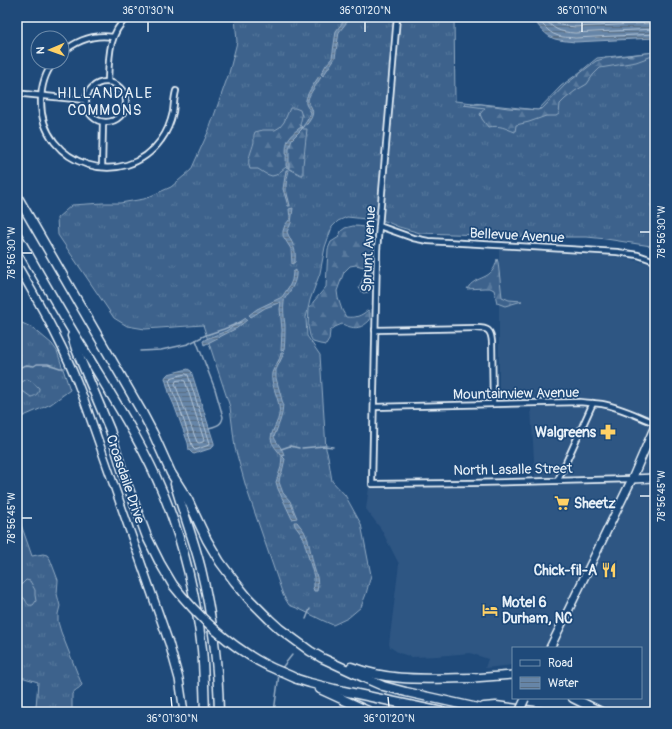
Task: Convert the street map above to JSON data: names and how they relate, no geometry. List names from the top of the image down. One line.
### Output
{"streets":{"street":["Bellevue Avenue","Sprunt Avenue","Mountainview Avenue","North Lasalle Street","Croasdaile Drive"]},"crossings":[["Bellevue Avenue","Sprunt Avenue"],["Sprunt Avenue","Mountainview Avenue"],["Sprunt Avenue","North Lasalle Street"]],"districts":["HILLANDALE COMMONS"],"places":{"pharmacy":["Walgreens"],"supermarket":["Sheetz"],"restaurant":["Chick-fil-A"],"hotel":["Motel 6 Durham, NC"]},"legend":["Road","Water"],"north":"left","coordinates":["36°01'30\"N","36°01'20\"N","36°01'10\"N","78°56'30\"W","78°56'45\"W"]}
